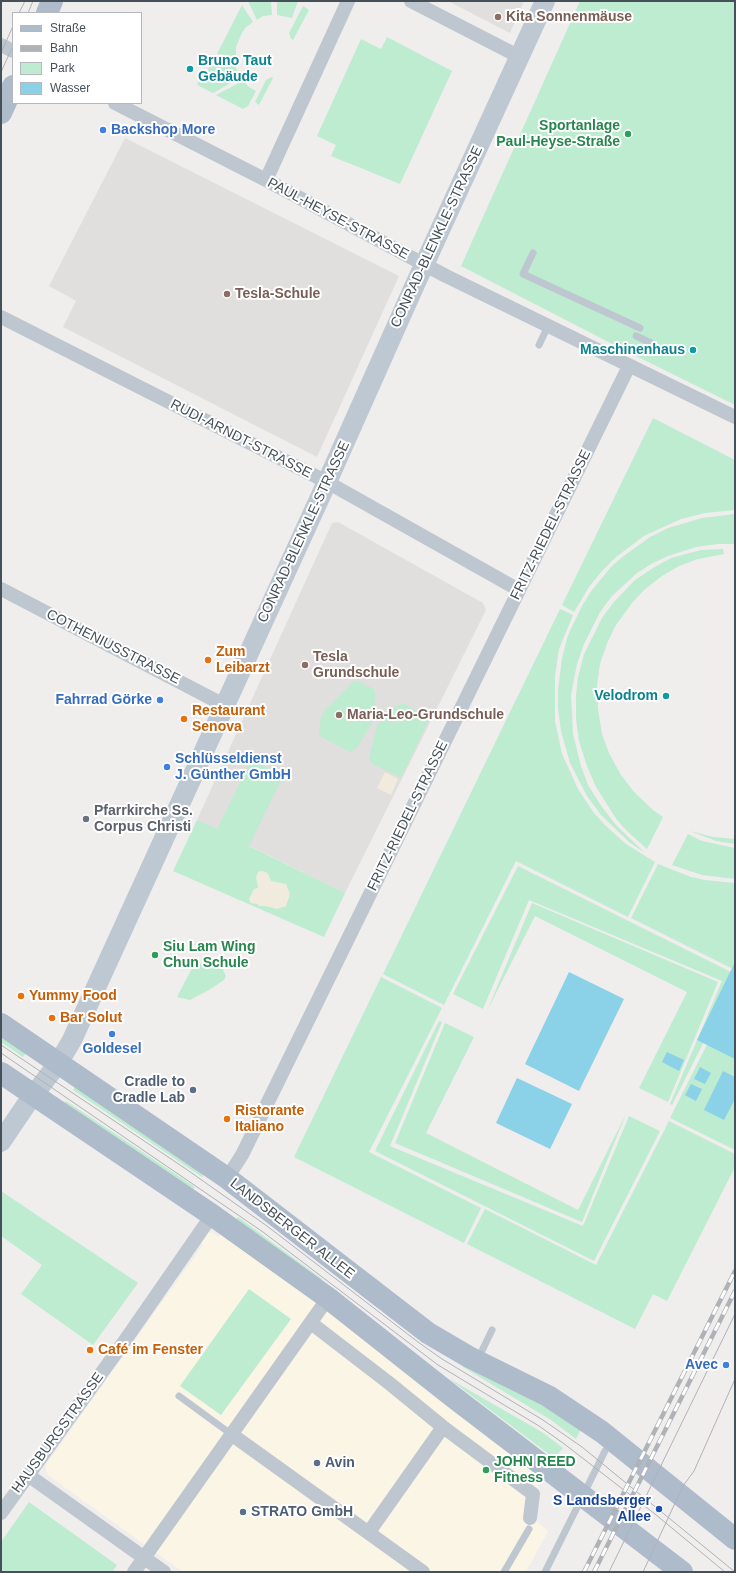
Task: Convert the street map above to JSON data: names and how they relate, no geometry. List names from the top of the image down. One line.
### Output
{"streets":{"main road":["LANDSBERGER ALLEE"],"street":["PAUL-HEYSE-STRASSE","CONRAD-BLENKLE-STRASSE","RUDI-ARNDT-STRASSE","FRITZ-RIEDEL-STRASSE","COTHENIUSSTRASSE","HAUSBURGSTRASSE"]},"crossings":[["PAUL-HEYSE-STRASSE","CONRAD-BLENKLE-STRASSE"],["PAUL-HEYSE-STRASSE","FRITZ-RIEDEL-STRASSE"],["CONRAD-BLENKLE-STRASSE","RUDI-ARNDT-STRASSE"],["CONRAD-BLENKLE-STRASSE","COTHENIUSSTRASSE"],["CONRAD-BLENKLE-STRASSE","LANDSBERGER ALLEE"],["RUDI-ARNDT-STRASSE","FRITZ-RIEDEL-STRASSE"],["FRITZ-RIEDEL-STRASSE","LANDSBERGER ALLEE"]],"places":["Kita Sonnenmäuse","Bruno Taut Gebäude","Backshop More","Sportanlage Paul-Heyse-Straße","Tesla-Schule","Maschinenhaus","Zum Leibarzt","Tesla Grundschule","Velodrom","Fahrrad Görke","Maria-Leo-Grundschule","Restaurant Senova","Schlüsseldienst J. Günther GmbH","Pfarrkirche Ss. Corpus Christi","Siu Lam Wing Chun Schule","Yummy Food","Bar Solut","Goldesel","Cradle to Cradle Lab","Ristorante Italiano","Café im Fenster","Avec","Avin","JOHN REED Fitness","S Landsberger Allee","STRATO GmbH"],"legend":["Straße","Bahn","Park","Wasser"]}
